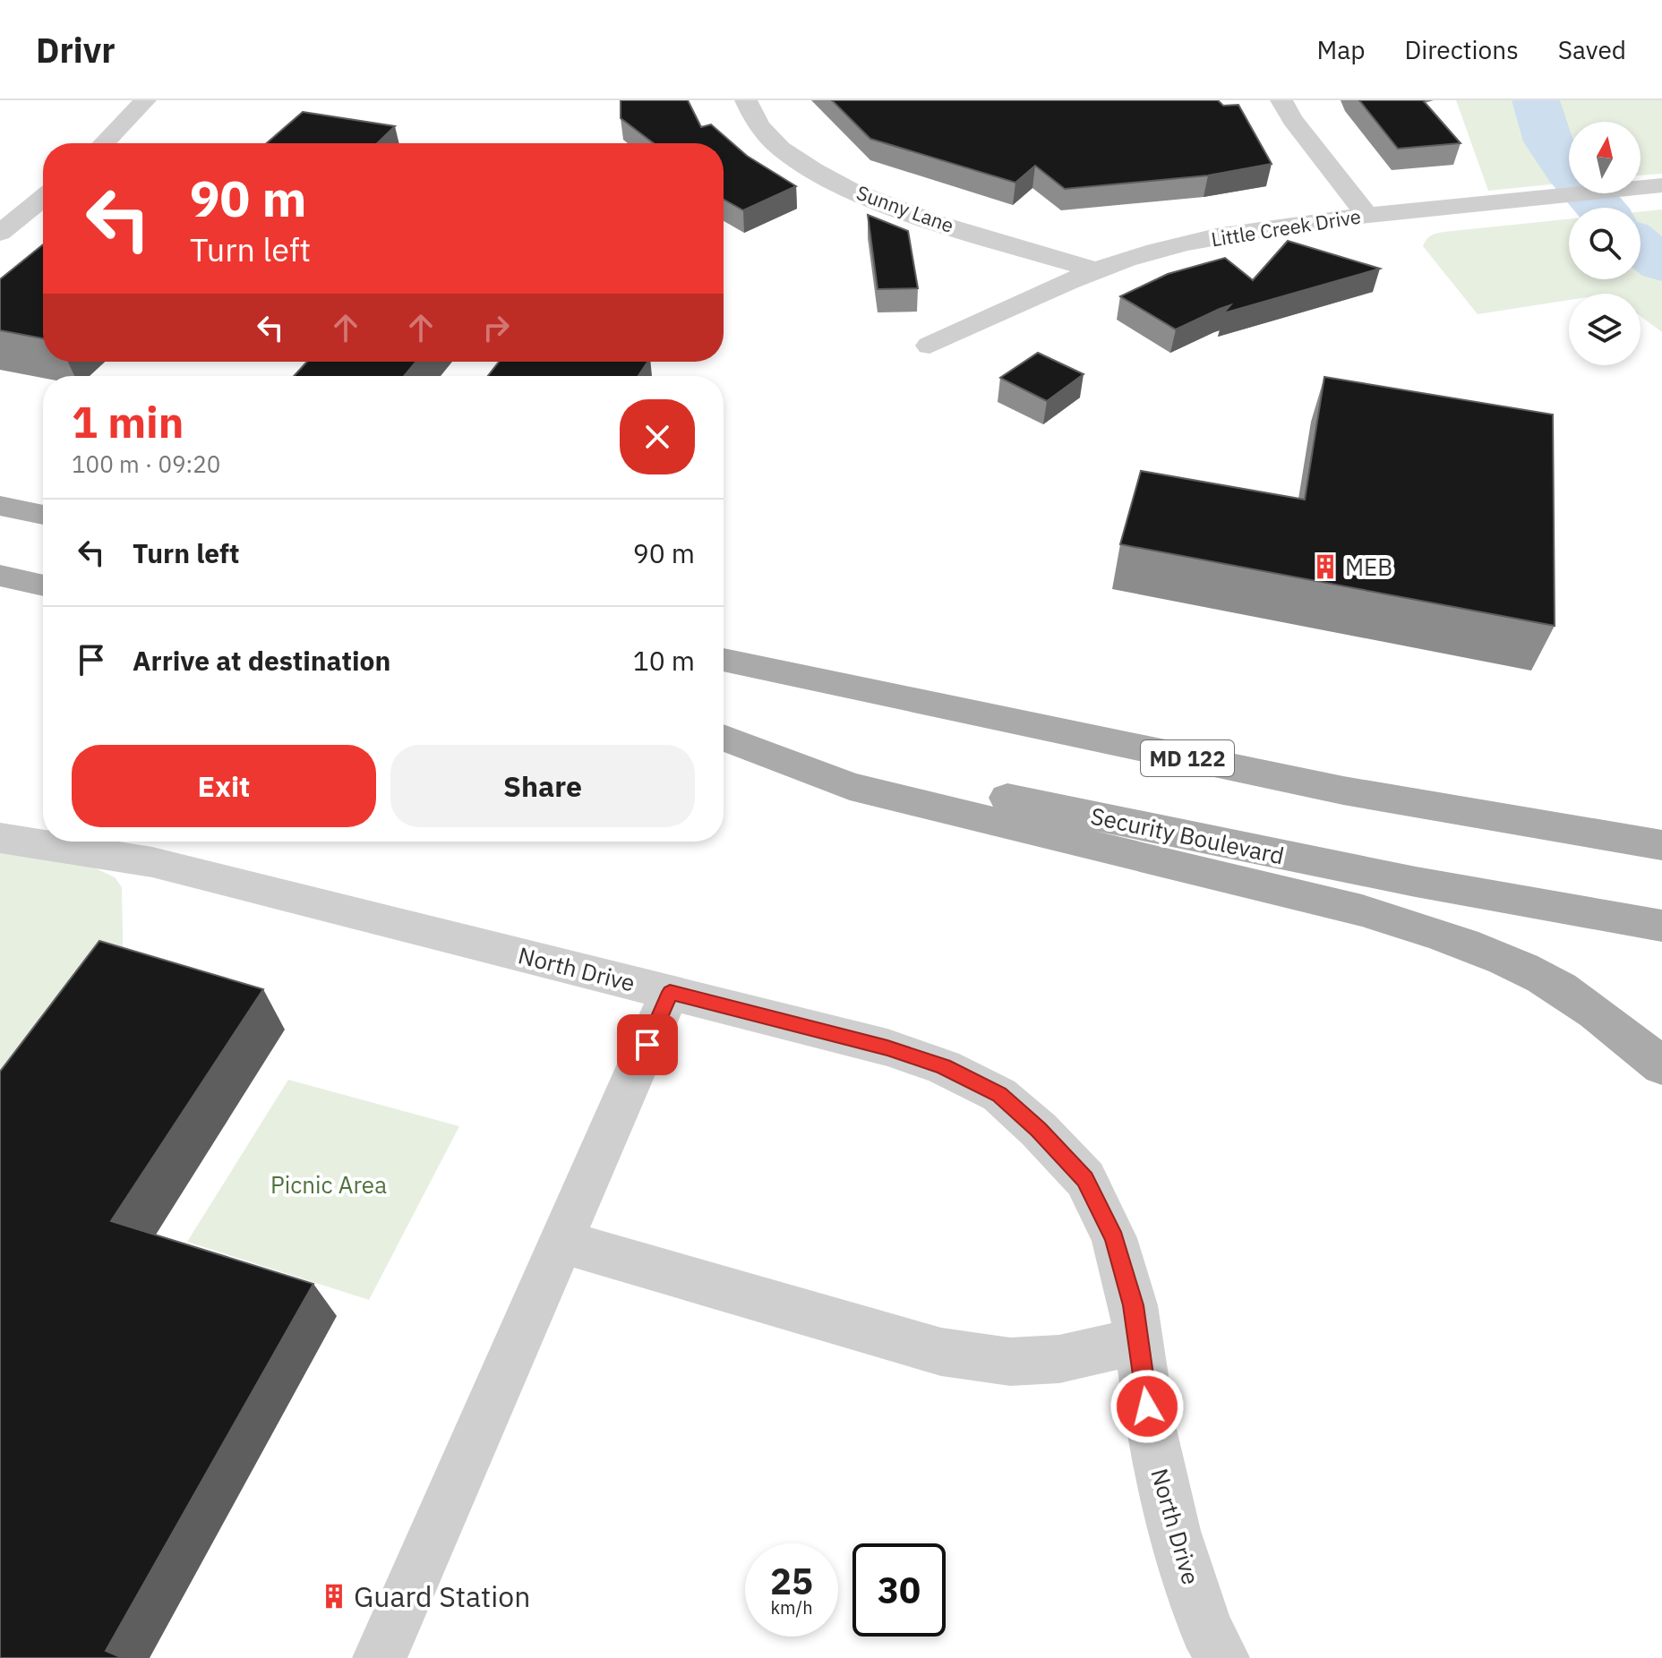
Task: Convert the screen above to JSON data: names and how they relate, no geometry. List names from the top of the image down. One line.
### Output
{"streets":{"main road":["MD 122","Security Boulevard"],"street":["Sunny Lane","Little Creek Drive","North Drive"]},"crossings":[["Sunny Lane","Little Creek Drive"]],"parks":["Picnic Area"],"places":{"building":["MEB","Guard Station"]},"north":"top","page":{"header":"Drivr","nav":["Map","Directions","Saved"],"turn":["90 m","Turn left"],"heading":["1 min","100 m · 09:20"],"list":[{"name":"Turn left","value":"90 m"},{"name":"Arrive at destination","value":"10 m"}],"buttons":["Exit","Share"],"speed":"25 km/h","limit":"30"}}
